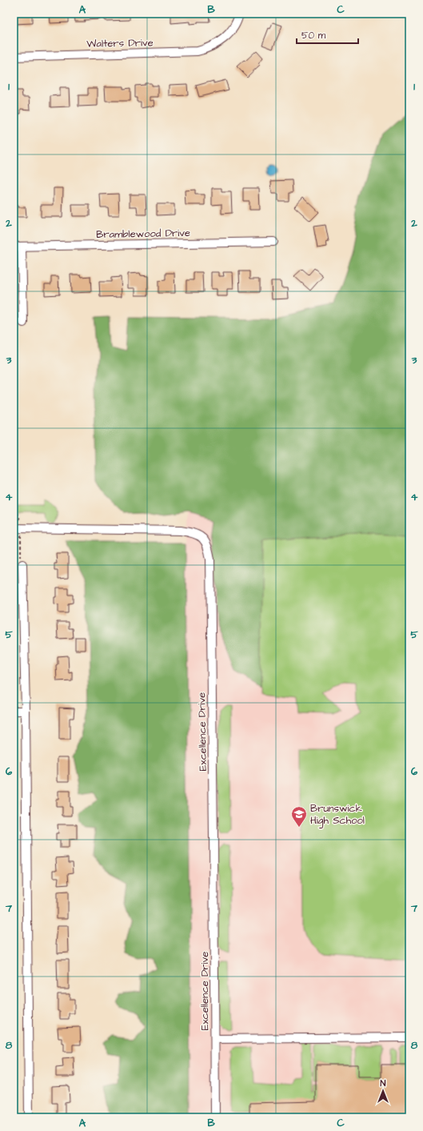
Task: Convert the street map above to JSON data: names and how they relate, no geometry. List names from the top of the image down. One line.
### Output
{"streets":{"street":["Walters Drive","Bramblewood Drive","Excellence Drive"]},"places":{"school or university":["Brunswick High School"]},"scale_bar":"50 m","north":"top","grid":{"columns":["A","B","C"],"rows":["1","2","3","4","5","6","7","8"]}}
